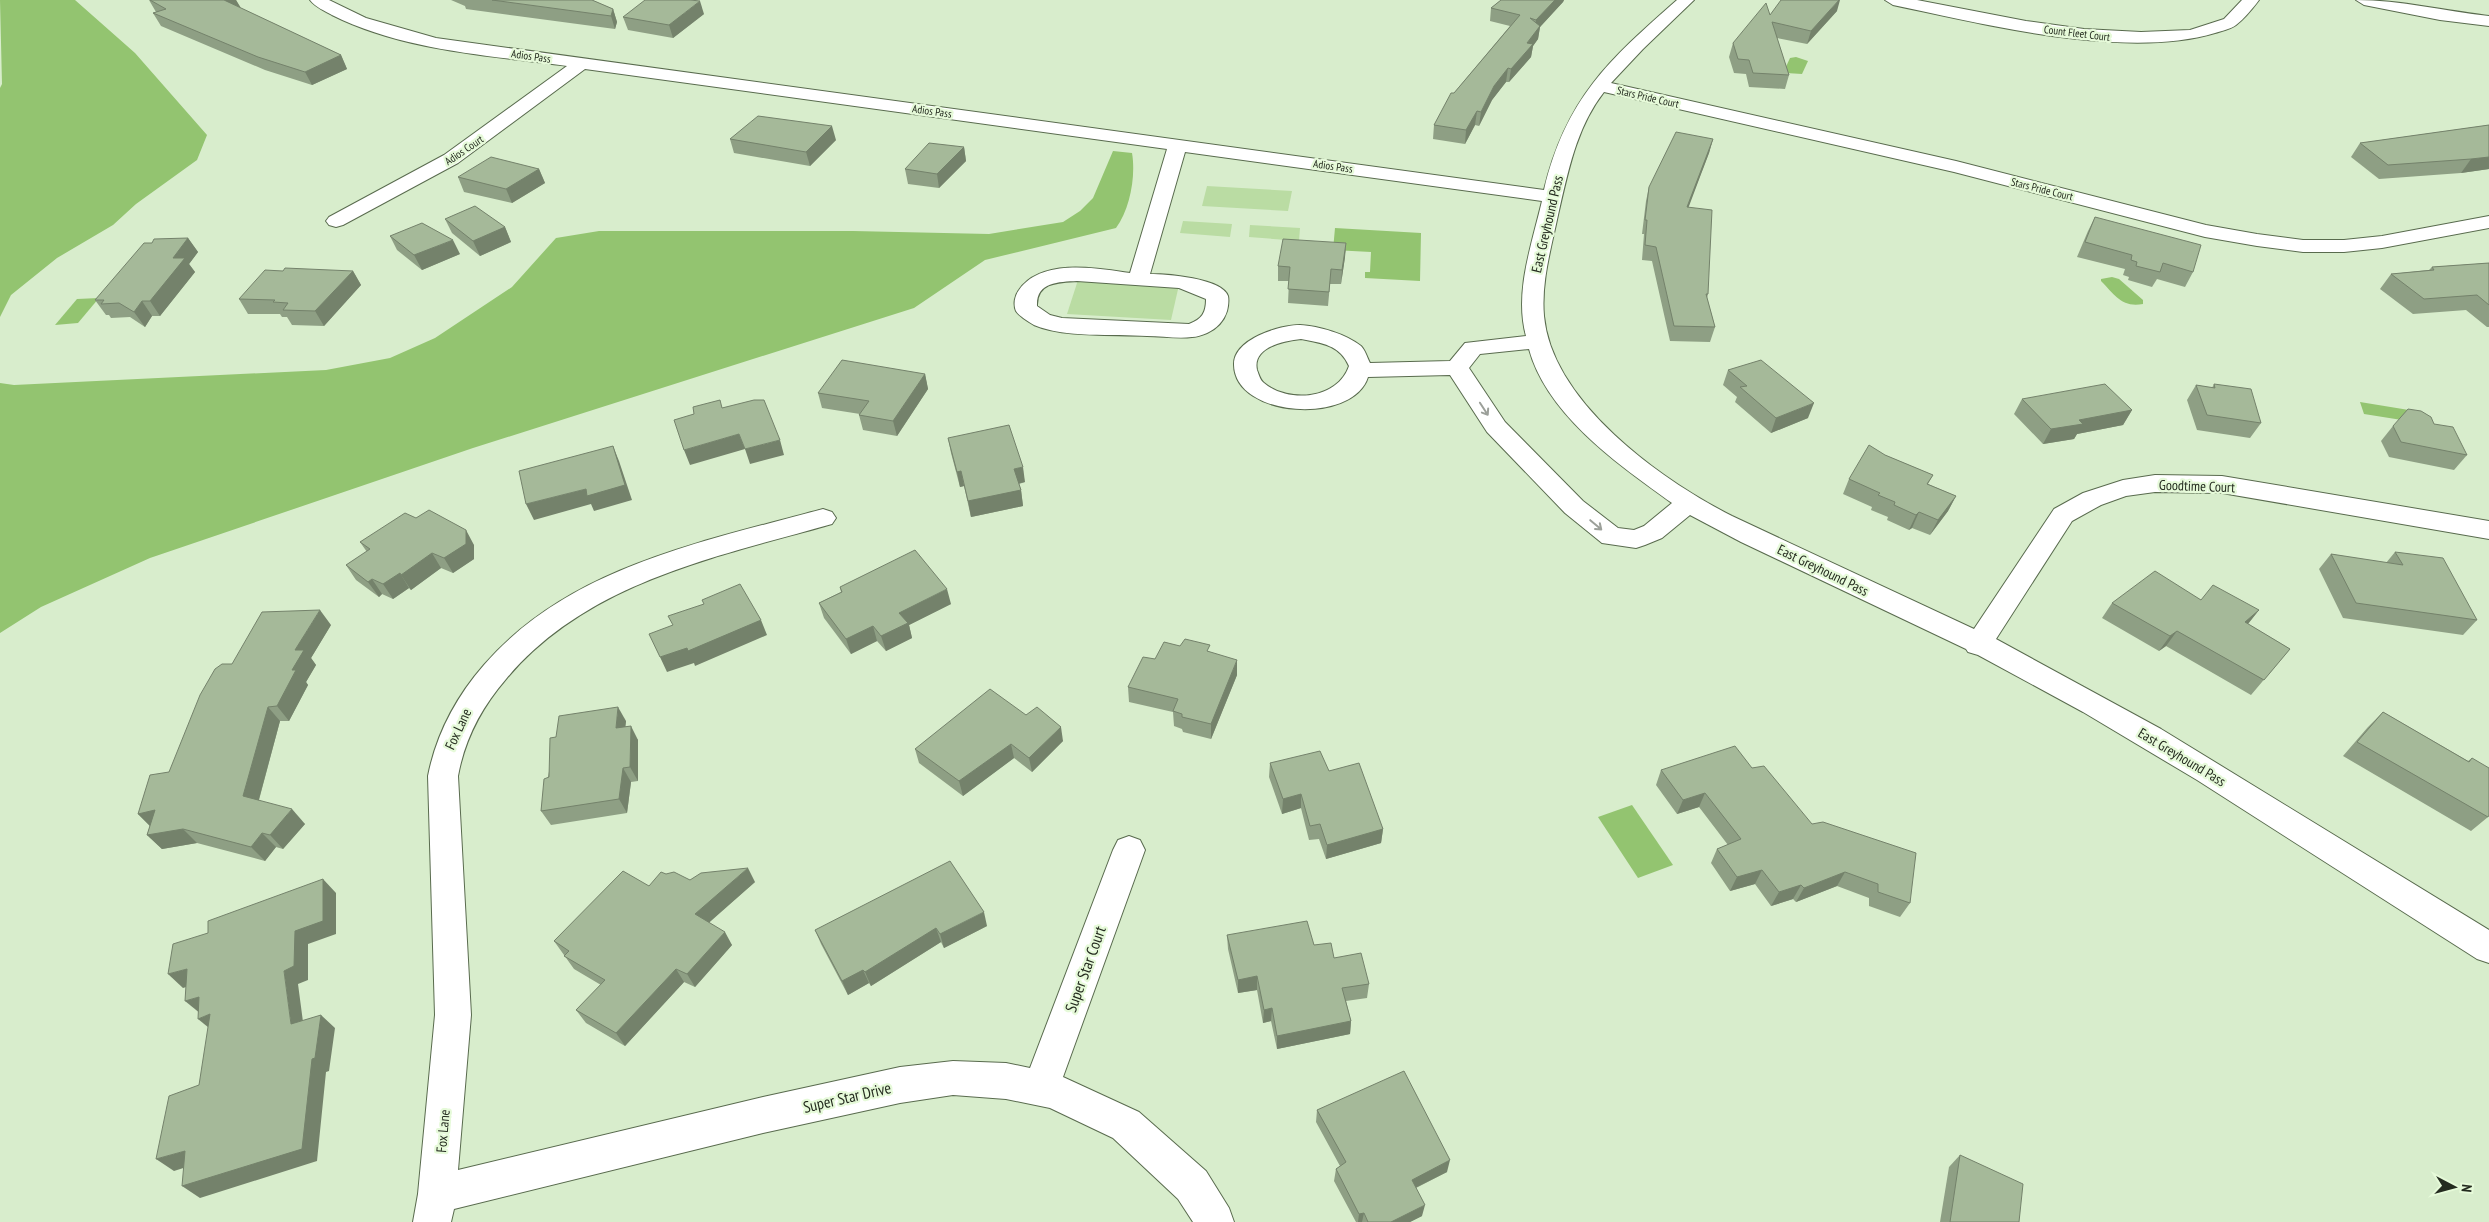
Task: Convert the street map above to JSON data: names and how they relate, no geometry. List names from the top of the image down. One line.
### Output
{"streets":{"street":["Count Fleet Court","Adios Pass","Stars Pride Court","Adios Court","East Greyhound Pass","Goodtime Court","Fox Lane","Super Star Court","Super Star Drive"]},"crossings":[["Adios Pass","Adios Court"],["Adios Pass","East Greyhound Pass"],["Stars Pride Court","East Greyhound Pass"],["East Greyhound Pass","Goodtime Court"],["Fox Lane","Super Star Drive"],["Super Star Court","Super Star Drive"]],"north":"right"}
